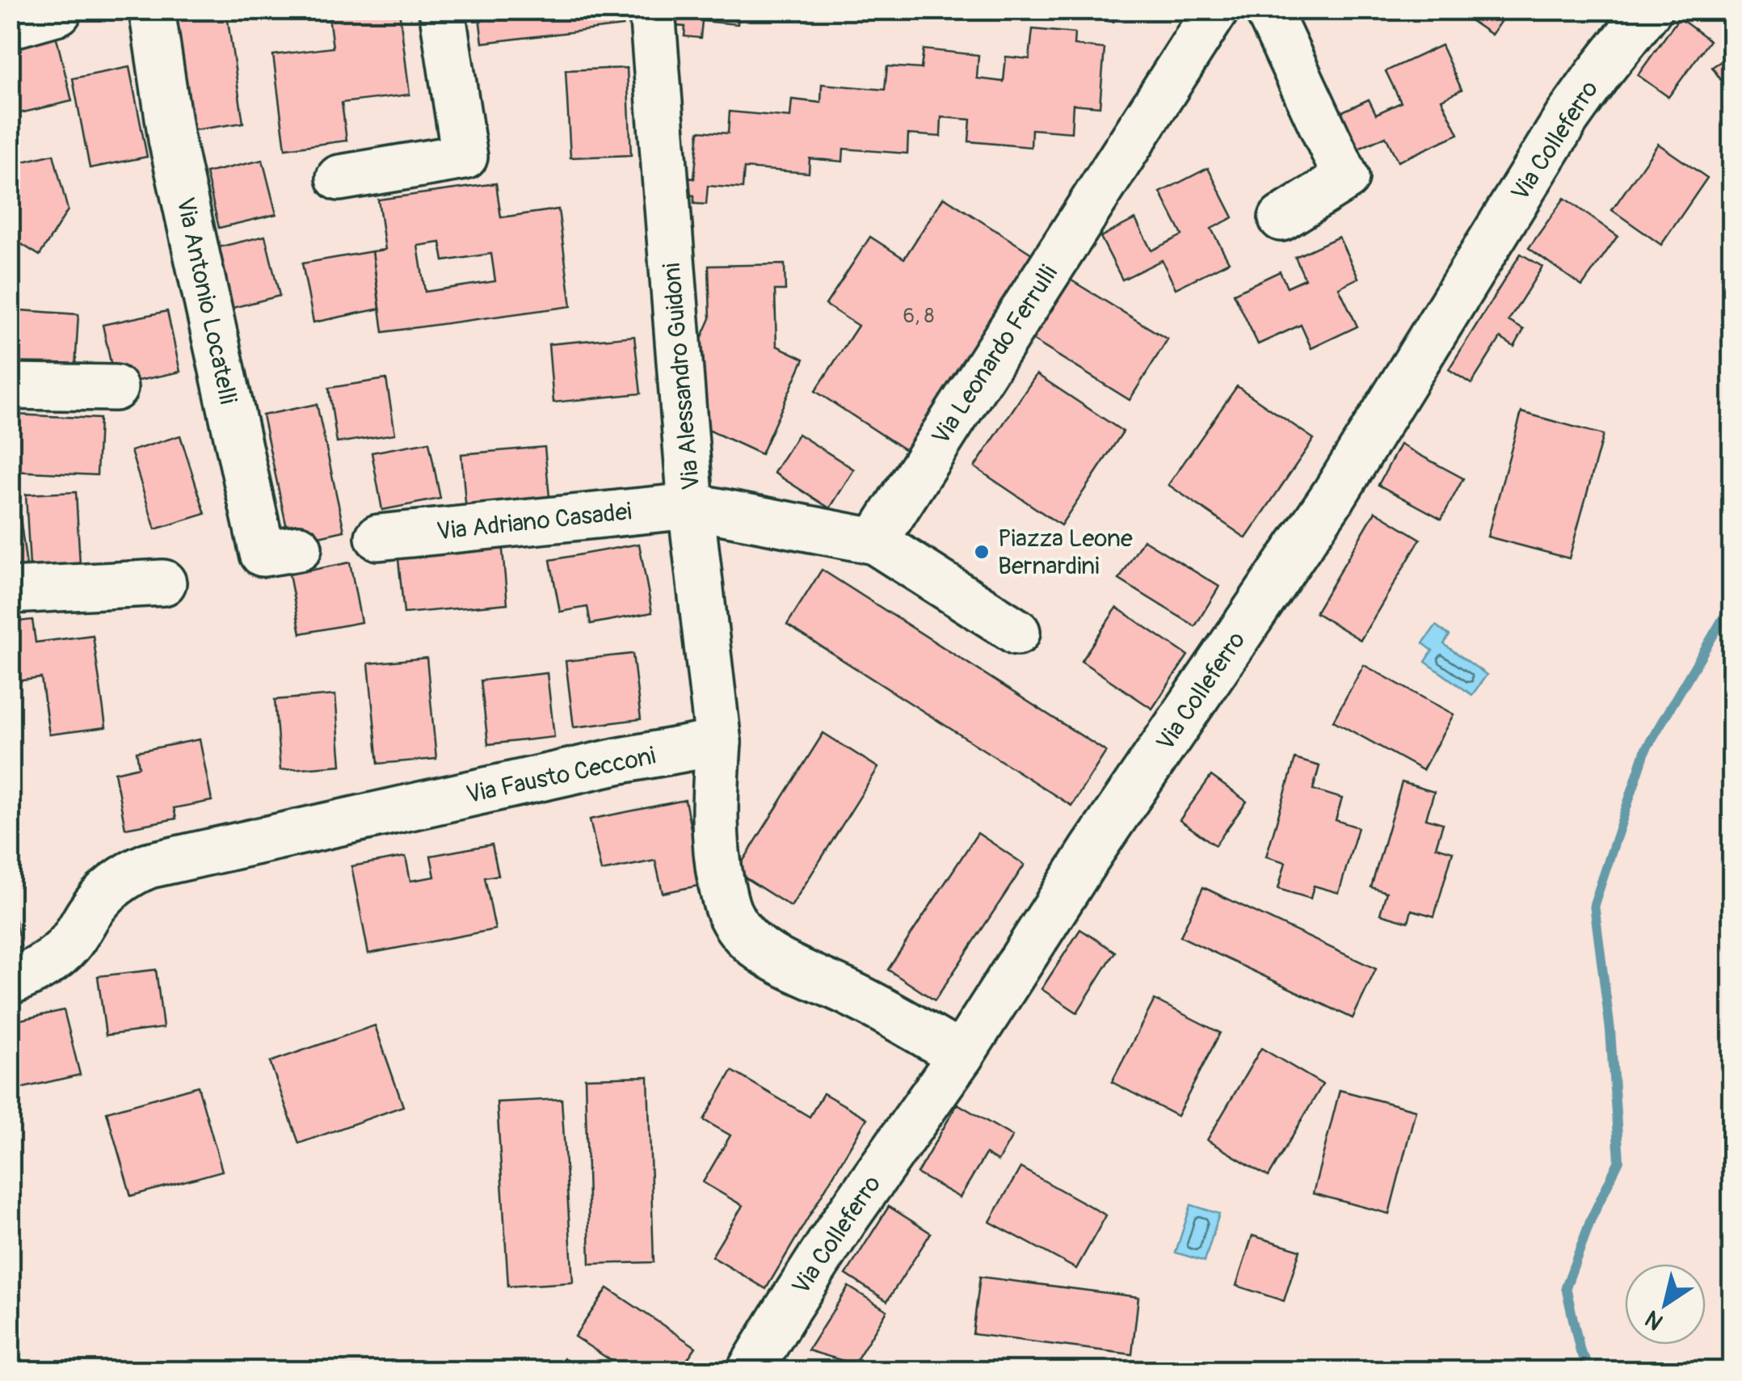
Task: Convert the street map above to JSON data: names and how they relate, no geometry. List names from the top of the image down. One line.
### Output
{"streets":{"street":["Via Colleferro","Via Antonio Locatelli","Via Leonardo Ferrulli","Via Alessandro Guidoni","Via Adriano Casadei","Via Fausto Cecconi"]},"crossings":[["Via Alessandro Guidoni","Via Adriano Casadei"],["Via Alessandro Guidoni","Via Fausto Cecconi"]],"places":["Piazza Leone Bernardini"],"house_numbers":["6, 8"],"north":"bottom left"}
